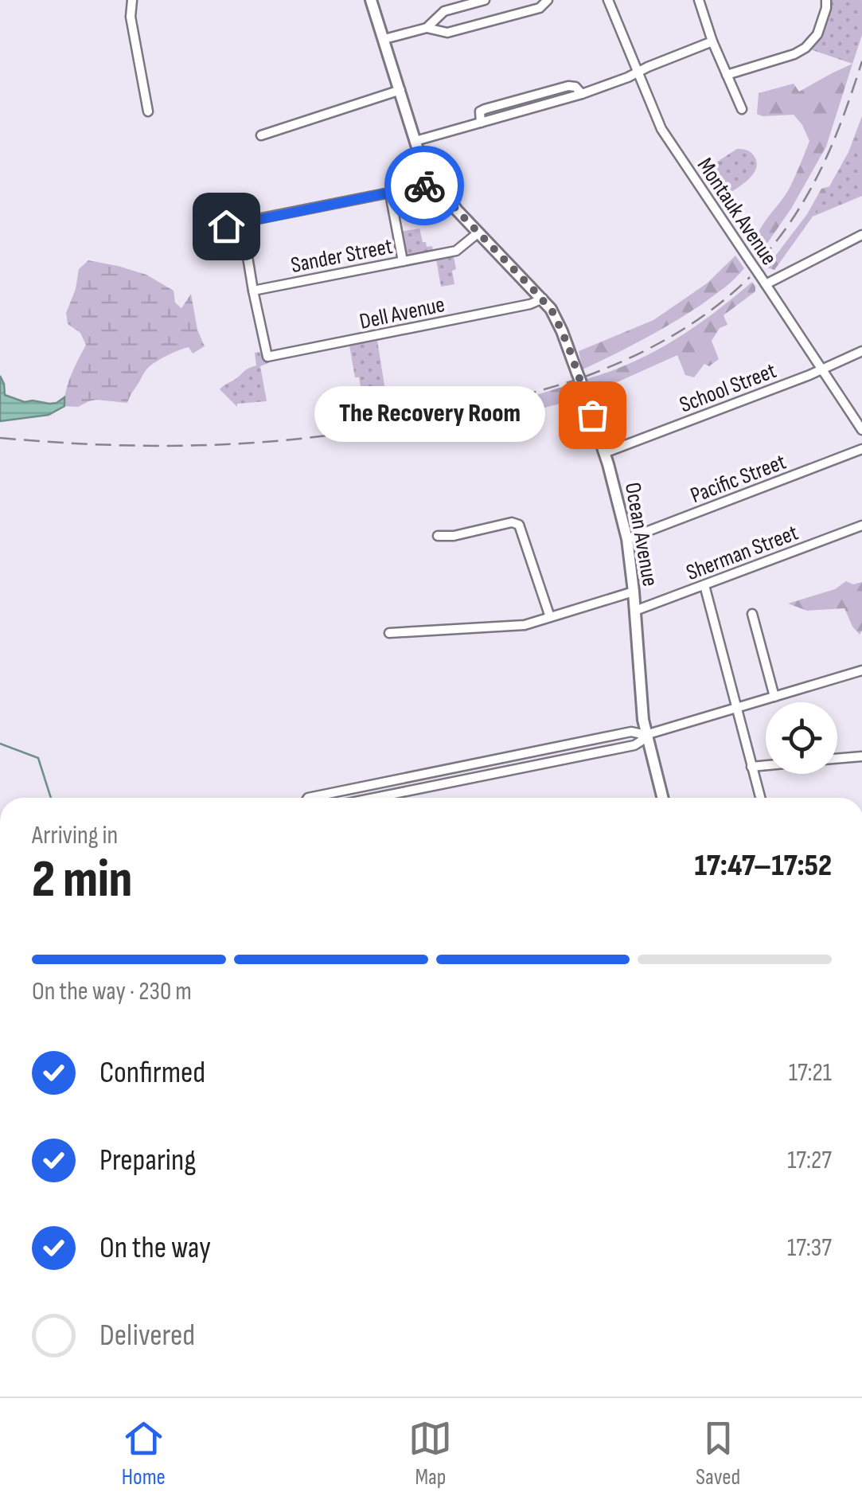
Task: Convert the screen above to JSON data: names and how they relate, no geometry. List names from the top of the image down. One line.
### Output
{"streets":{"main road":["Ocean Avenue"],"street":["Montauk Avenue","Sander Street","Dell Avenue","School Street","Pacific Street","Sherman Street"]},"crossings":[["Montauk Avenue","School Street"],["Sander Street","Dell Avenue"],["Sander Street","Ocean Avenue"],["Dell Avenue","Ocean Avenue"],["School Street","Ocean Avenue"],["Pacific Street","Ocean Avenue"],["Ocean Avenue","Sherman Street"]],"places":["The Recovery Room"],"page":{"bubble":"The Recovery Room","heading":["2 min","Arriving in","17:47–17:52"],"bar":"On the way · 230 m","list":[["Confirmed","17:21"],["Preparing","17:27"],["On the way","17:37"],"Delivered"],"tabs":["Home","Map","Saved"]}}
